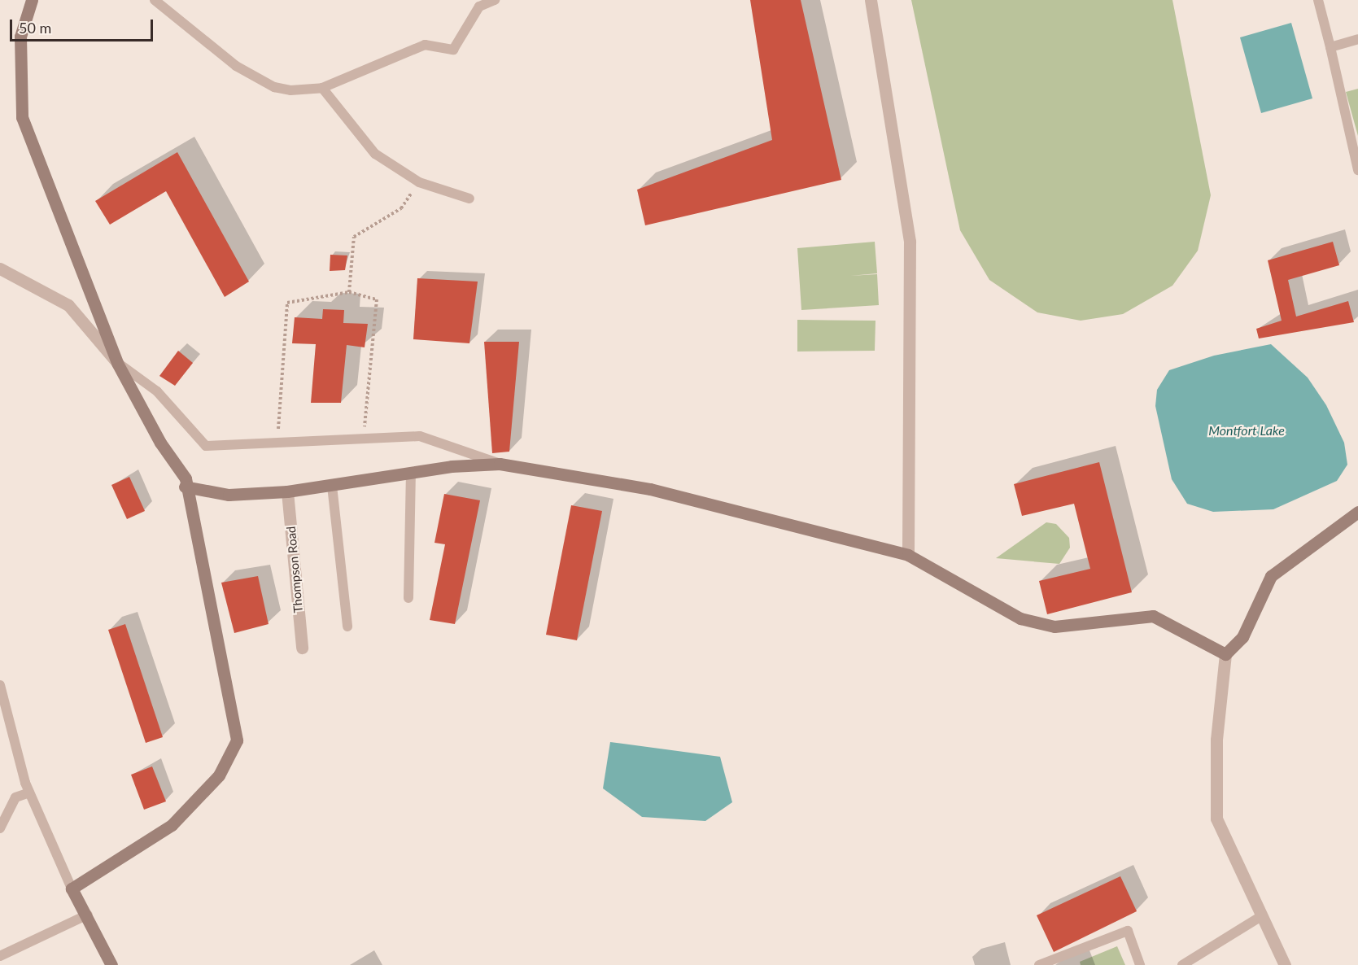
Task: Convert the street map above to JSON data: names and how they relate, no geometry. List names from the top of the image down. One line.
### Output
{"streets":{"street":["Thompson Road"]},"water":["Montfort Lake"],"scale_bar":"50 m"}
